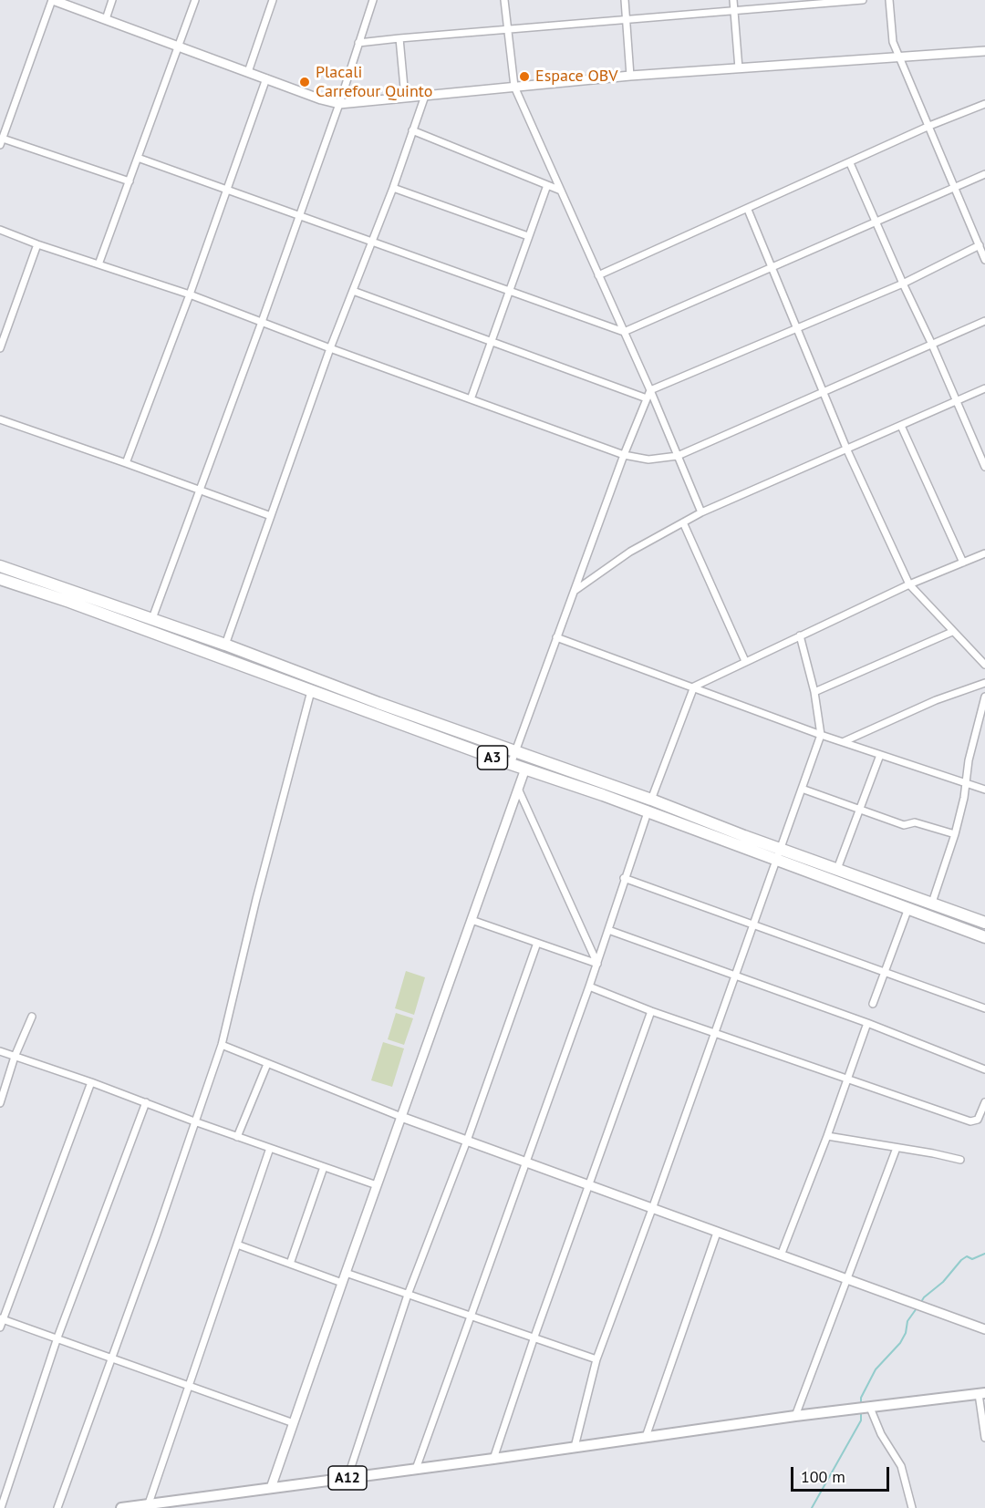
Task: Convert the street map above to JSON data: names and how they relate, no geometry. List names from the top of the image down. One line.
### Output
{"streets":{"highway":["A3"],"main road":["A12"]},"places":["Espace OBV","Placali Carrefour Quinto"],"scale_bar":"100 m"}
